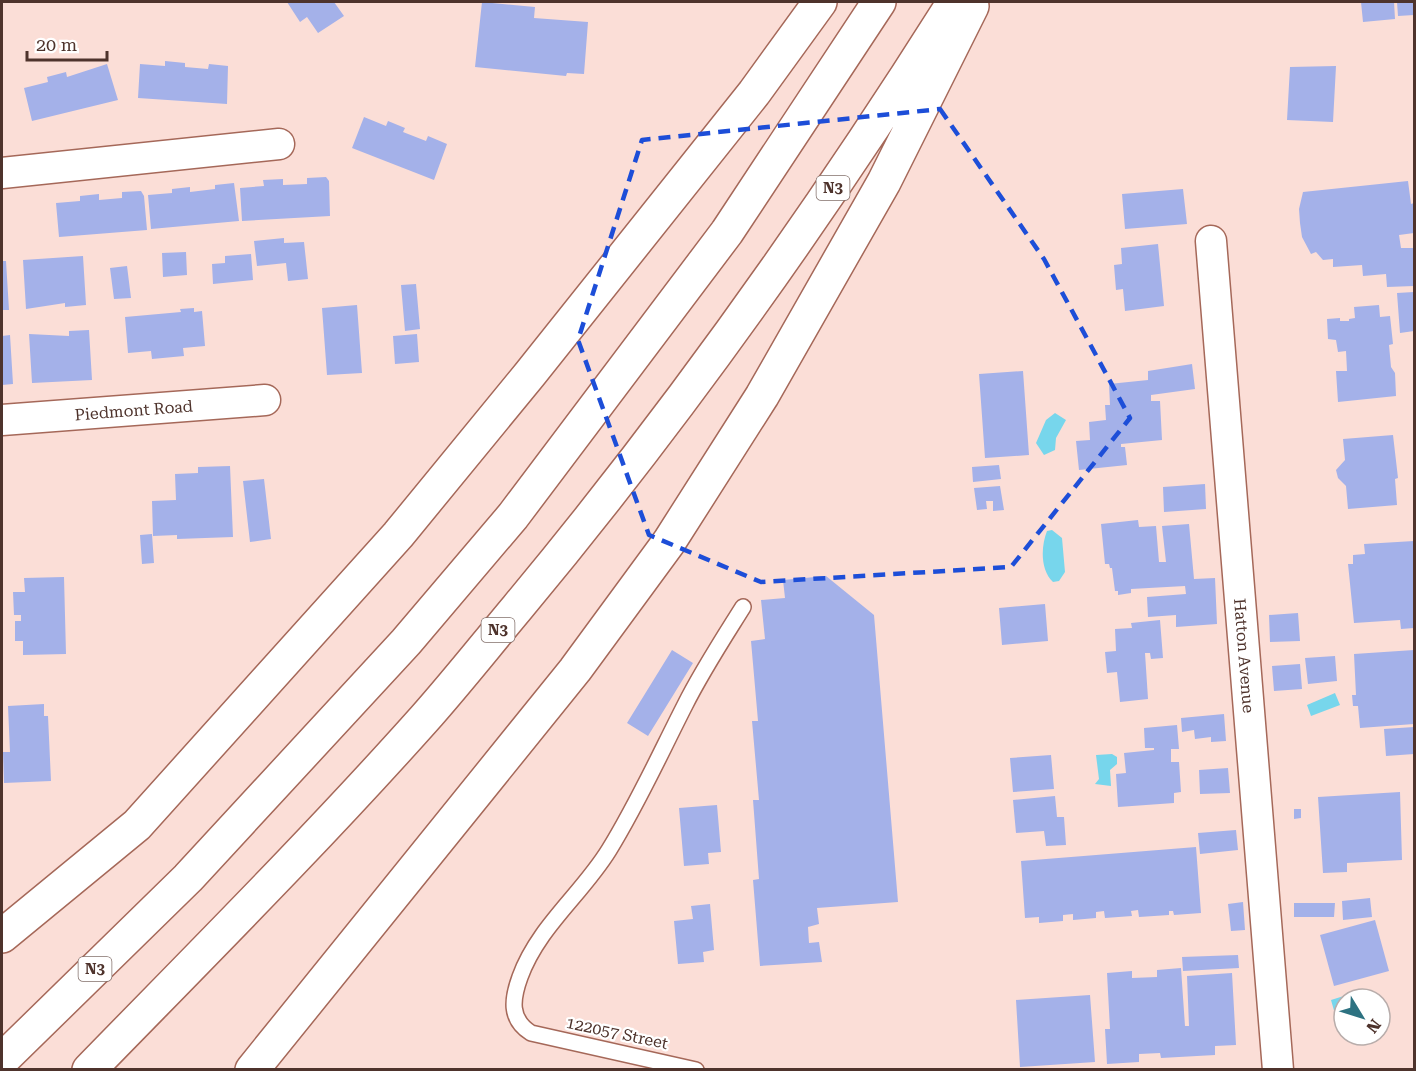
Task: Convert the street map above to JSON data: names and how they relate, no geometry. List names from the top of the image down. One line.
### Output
{"streets":{"highway":["N3"],"street":["Piedmont Road","Hatton Avenue"],"lane":["122057 Street"]},"scale_bar":"20 m","north":"bottom right"}
